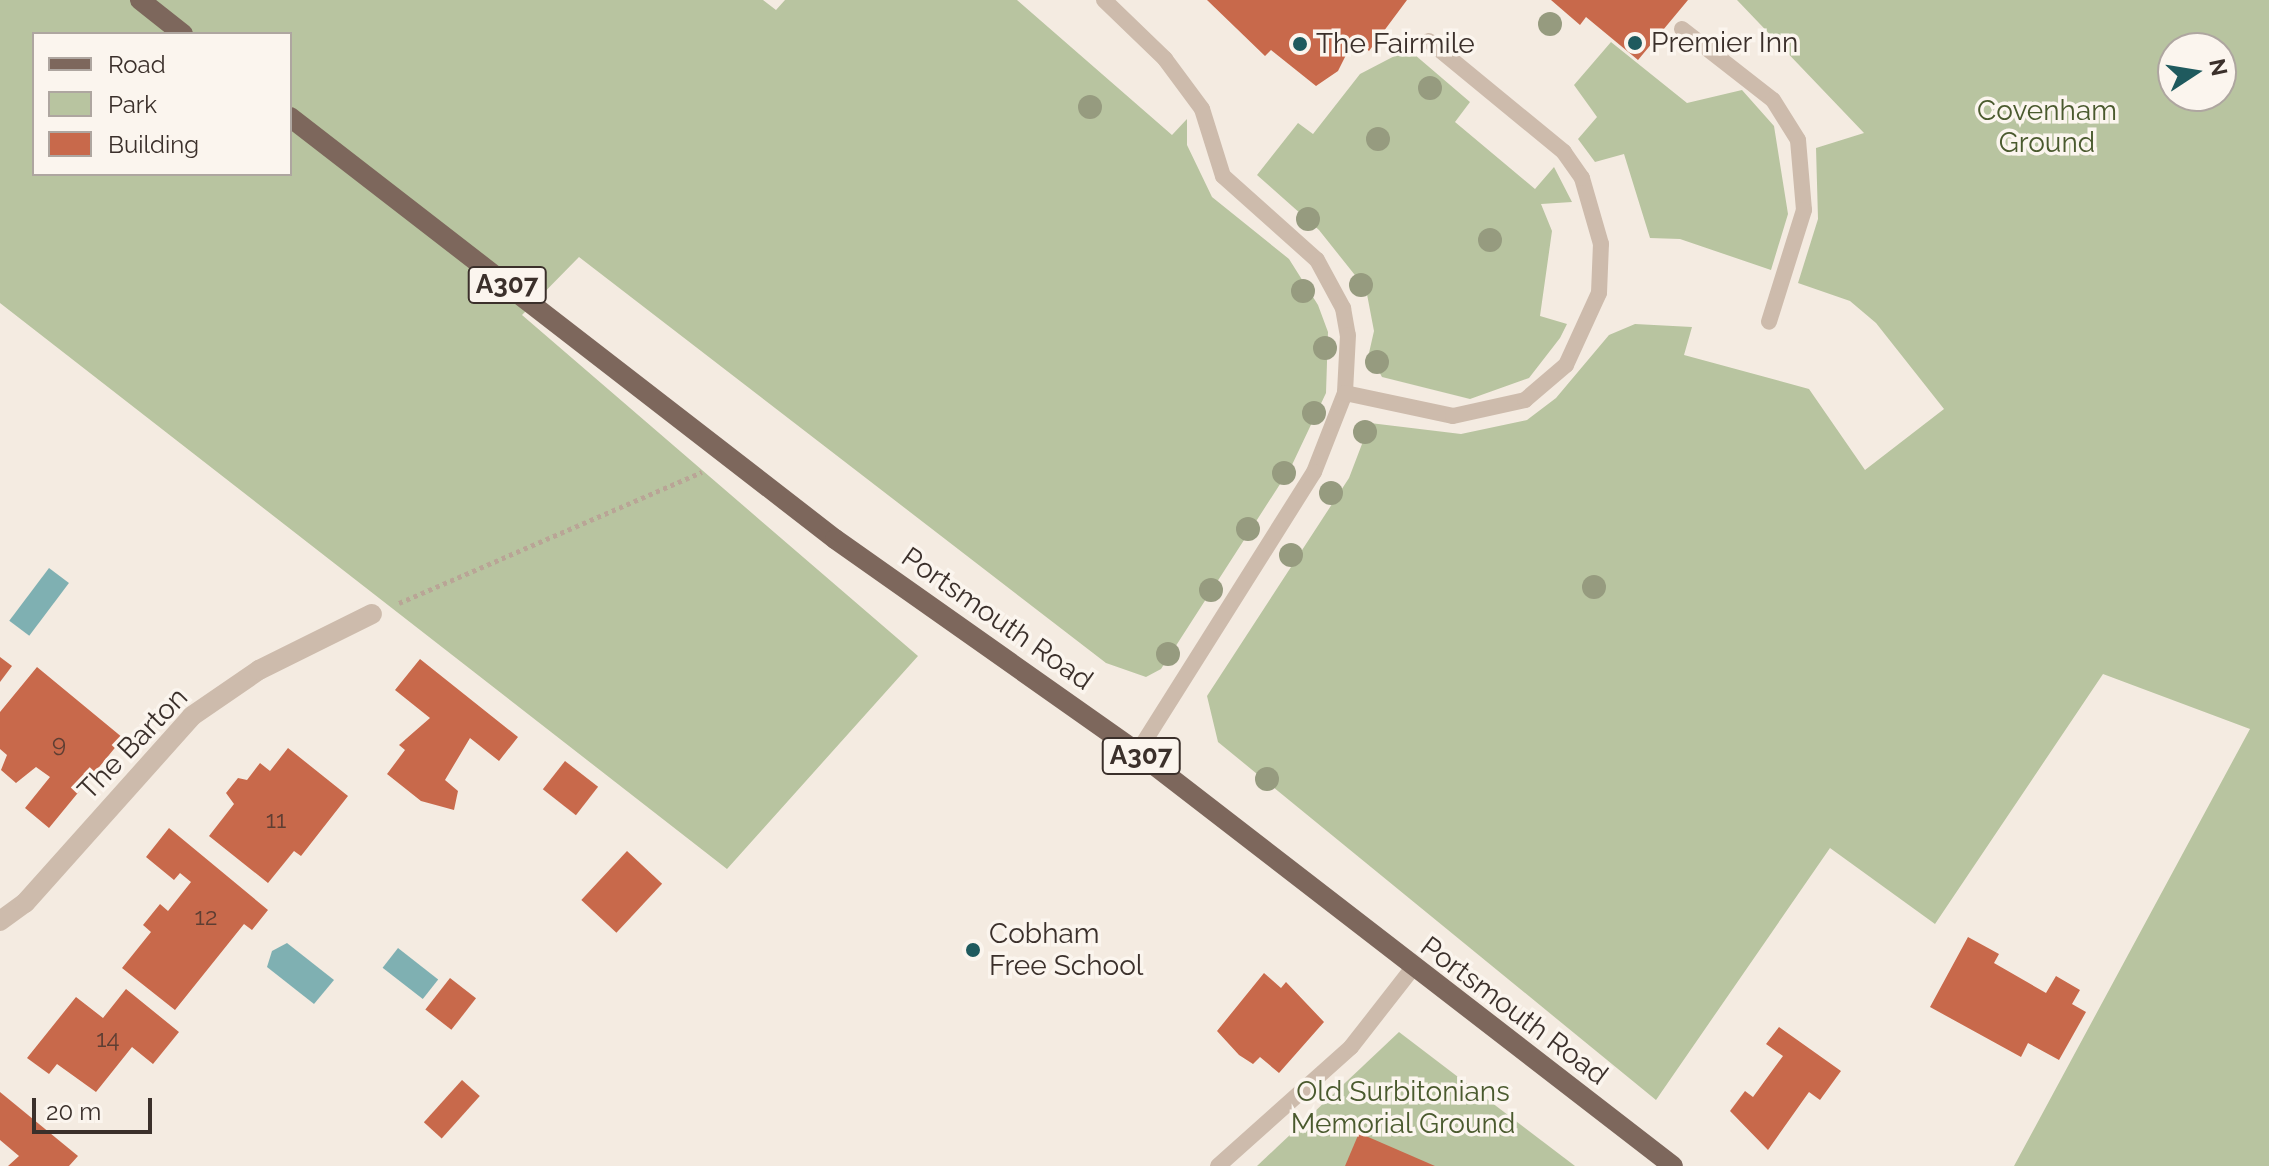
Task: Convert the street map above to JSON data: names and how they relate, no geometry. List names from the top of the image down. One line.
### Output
{"streets":{"main road":["A307","Portsmouth Road"],"street":["The Barton"]},"parks":["Covenham Ground","Old Surbitonians Memorial Ground"],"places":["Premier Inn","The Fairmile","Cobham Free School"],"house_numbers":["9","11","12","14"],"legend":["Road","Park","Building"],"scale_bar":"20 m","north":"right"}
